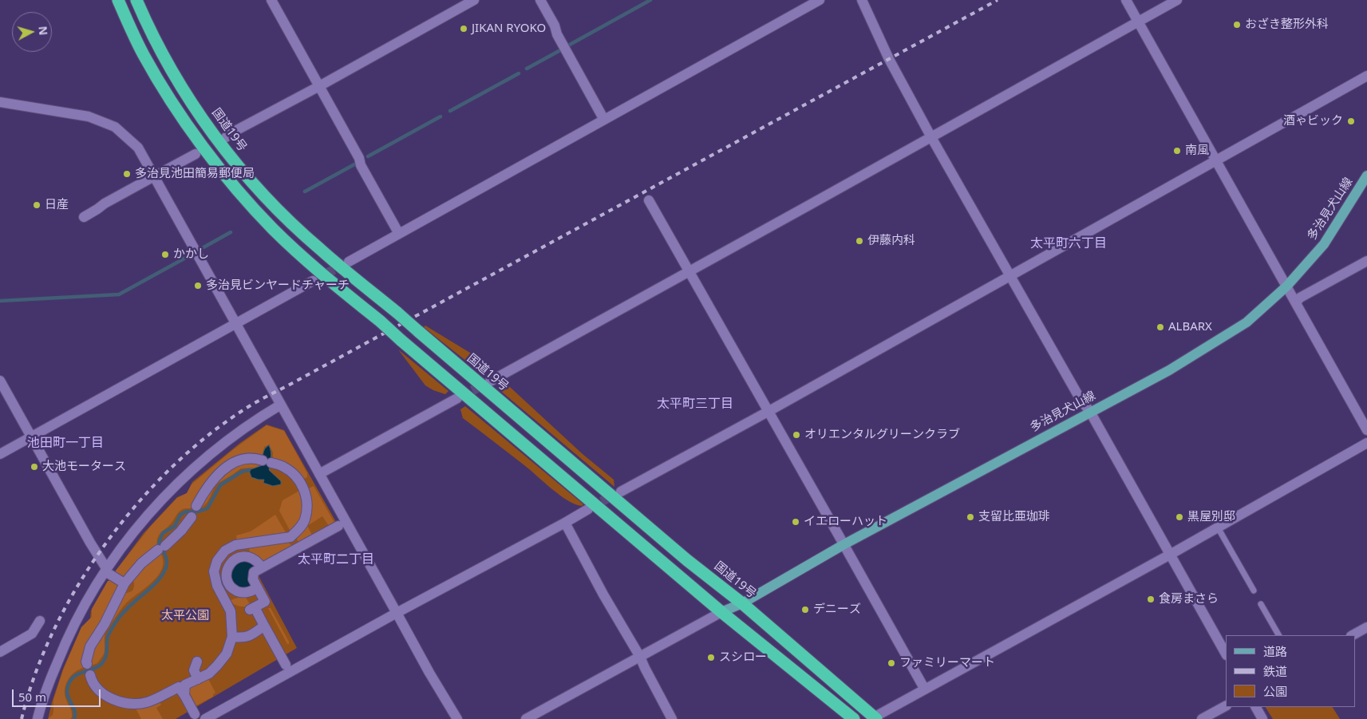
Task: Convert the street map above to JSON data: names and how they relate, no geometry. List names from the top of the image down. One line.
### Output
{"streets":{"highway":["国道19号"],"main road":["多治見犬山線"]},"crossings":[["国道19号","多治見犬山線"]],"districts":["太平町六丁目","太平町三丁目","池田町一丁目","太平町二丁目"],"parks":["太平公園"],"places":["おざき整形外科","JIKAN RYOKO","酒ゃビック","南風","多治見池田簡易郵便局","日産","伊藤内科","かかし","多治見ビンヤードチャーチ","ALBARX","オリエンタルグリーンクラブ","大池モータース","支留比亜珈琲","黒屋別邸","イエローハット","食房まさら","デニーズ","スシロー","ファミリーマート"],"legend":["道路","鉄道","公園"],"scale_bar":"50 m","north":"right"}
